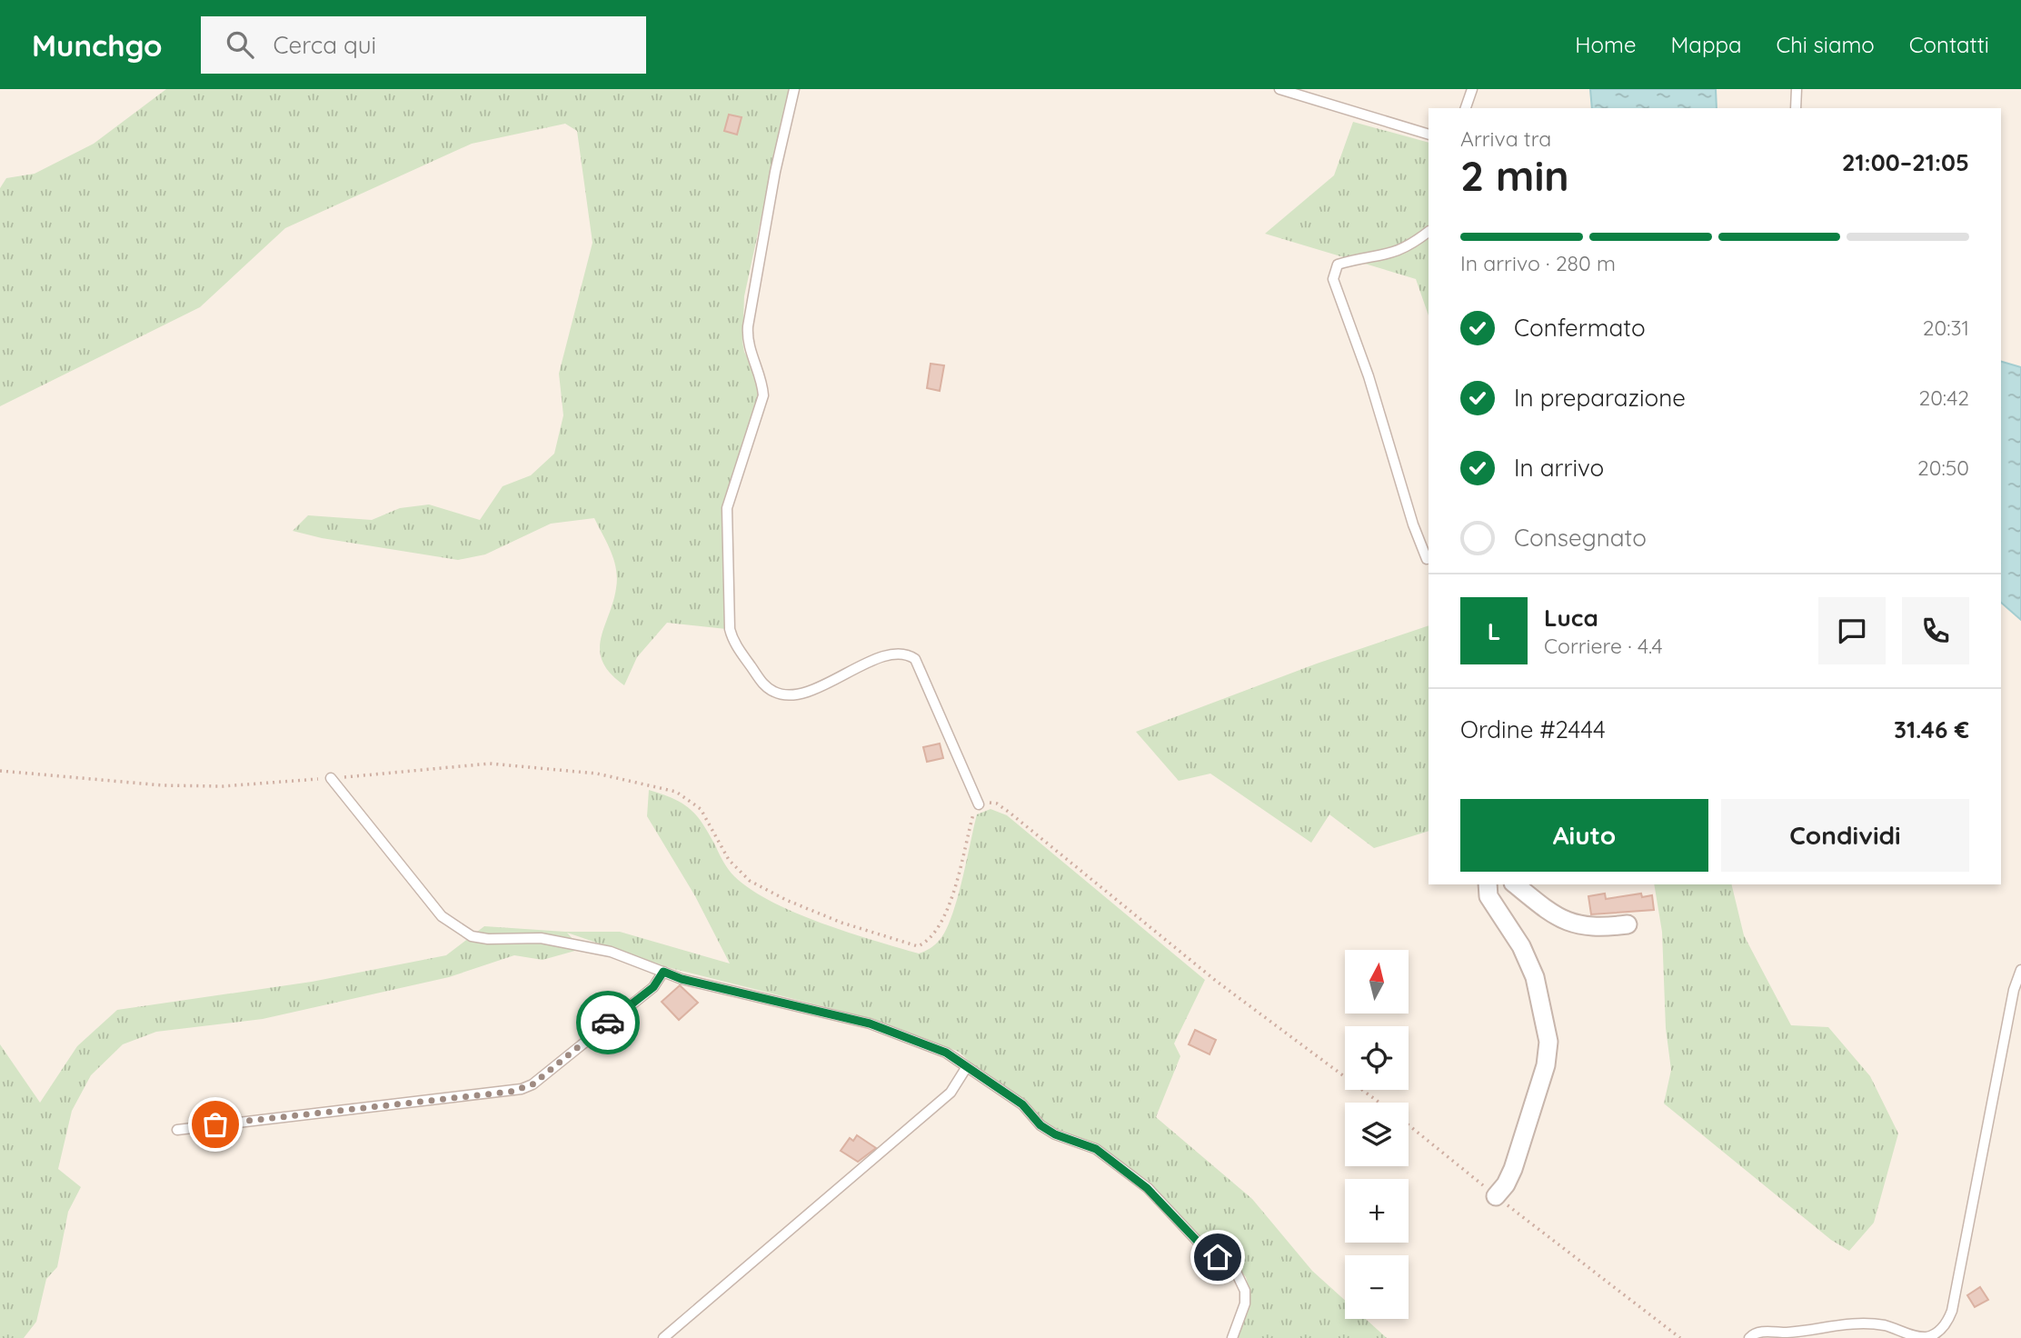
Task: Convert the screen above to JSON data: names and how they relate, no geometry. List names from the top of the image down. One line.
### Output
{"north":"top","page":{"header":"Munchgo","search":"Cerca qui","nav":["Home","Mappa","Chi siamo","Contatti"],"heading":["2 min","Arriva tra","21:00–21:05"],"panel":["Luca","Corriere · 4.4","Ordine #2444","31.46 €"],"bar":"In arrivo · 280 m","list":[["Confermato","20:31"],["In preparazione","20:42"],["In arrivo","20:50"],"Consegnato"],"round":"L","buttons":["Aiuto","Condividi"],"map_buttons":["+","−"]}}
